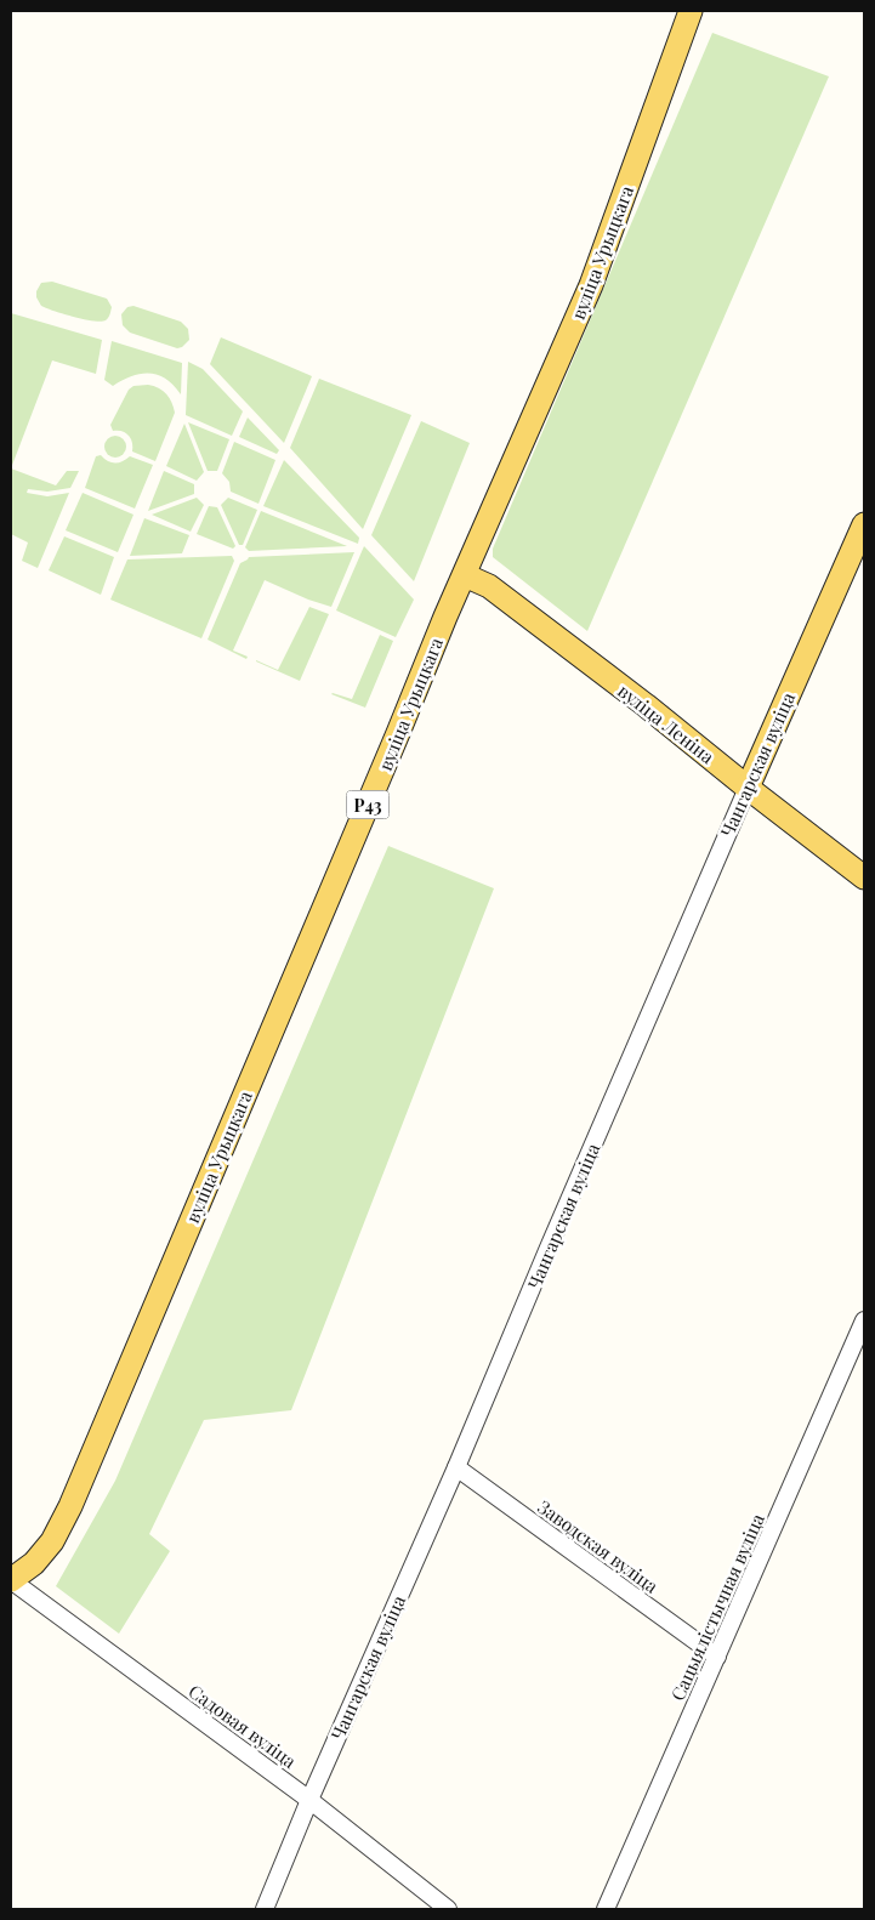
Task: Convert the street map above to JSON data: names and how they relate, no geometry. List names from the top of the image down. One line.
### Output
{"streets":{"main road":["вуліца Урыцкага","вуліца Леніна","Чангарская вуліца","Р43"],"street":["Заводская вуліца","Сацыялістычная вуліца","Садовая вуліца"]},"crossings":[["вуліца Урыцкага","вуліца Леніна"],["вуліца Урыцкага","Садовая вуліца"],["вуліца Леніна","Чангарская вуліца"],["Чангарская вуліца","Заводская вуліца"],["Чангарская вуліца","Садовая вуліца"],["Заводская вуліца","Сацыялістычная вуліца"]]}
